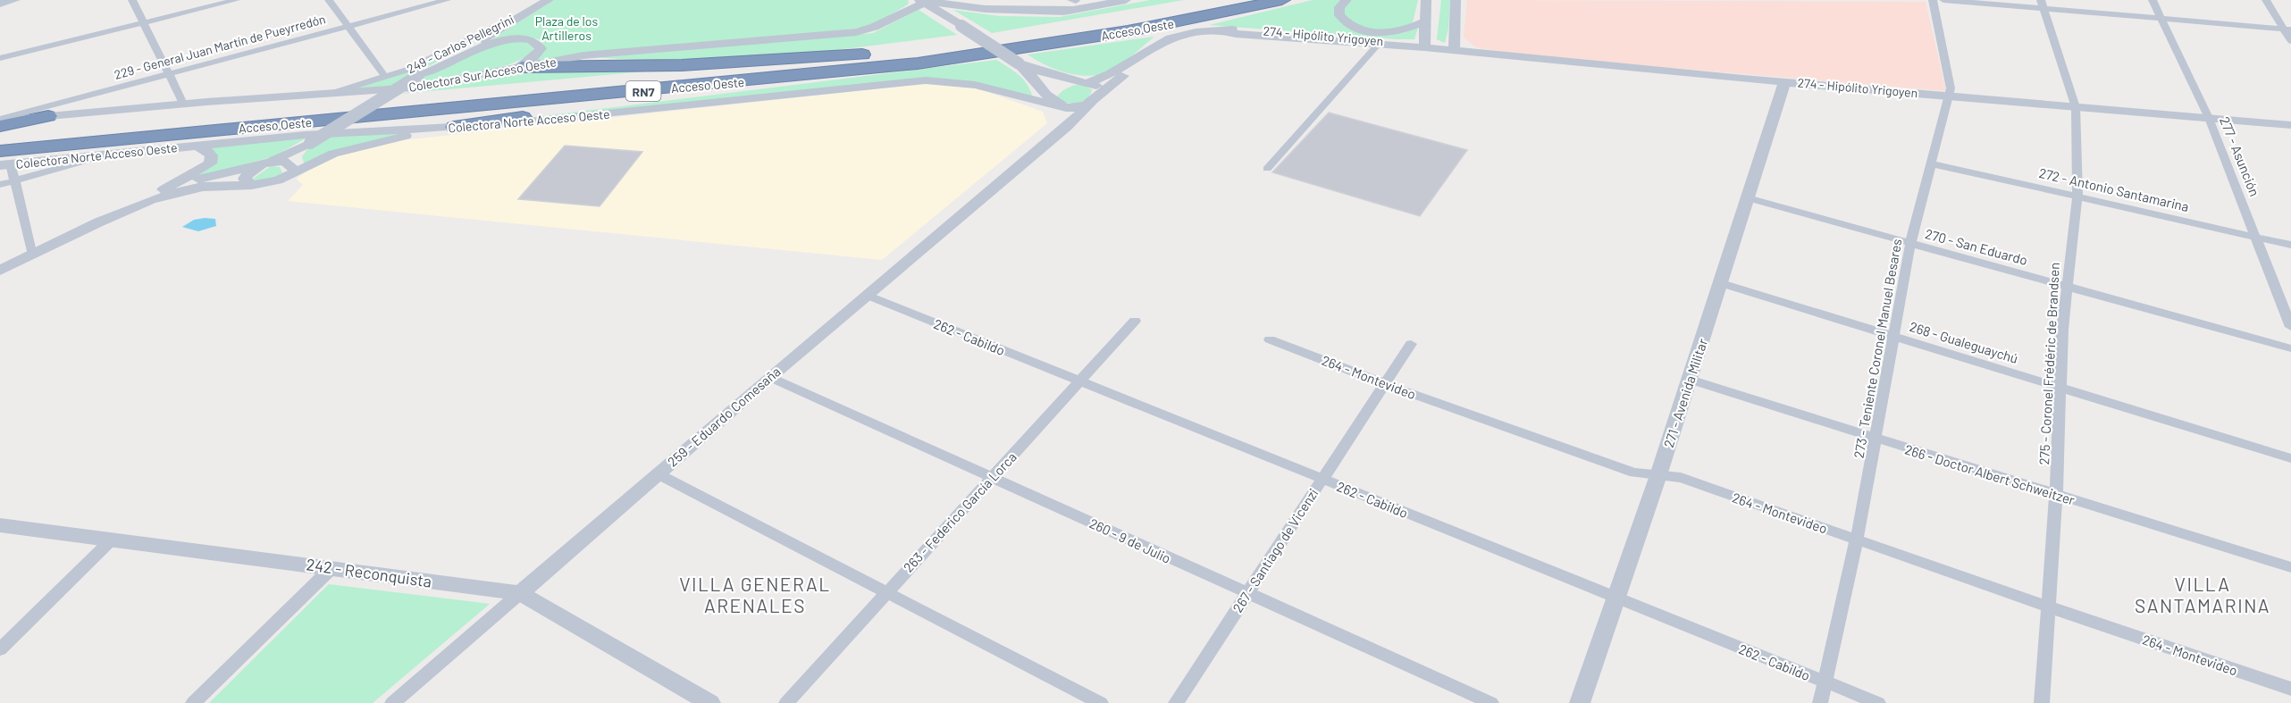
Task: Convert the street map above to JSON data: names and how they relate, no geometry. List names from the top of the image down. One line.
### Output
{"streets":{"highway":["Acceso Oeste","RN7"],"street":["274 - Hipólito Yrigoyen","249 - Carlos Pellegrini","229 - General Juan Martín de Pueyrredón","Colectora Sur Acceso Oeste","Colectora Norte Acceso Oeste","277 - Asunción","272 - Antonio Santamarina","270 - San Eduardo","262 - Cabildo","268 - Gualeguaychú","273 - Teniente Coronel Manuel Besares","275 - Coronel Frédéric de Brandsen","264 - Montevideo","271 - Avenida Militar","259 - Eduardo Comesaña","266 - Doctor Albert Schweitzer","263 - Federico García Lorca","260 - 9 de Julio","267 - Santiago de Vicenzi","242 - Reconquista"]},"crossings":[["Acceso Oeste","Colectora Norte Acceso Oeste"],["274 - Hipólito Yrigoyen","277 - Asunción"],["274 - Hipólito Yrigoyen","273 - Teniente Coronel Manuel Besares"],["274 - Hipólito Yrigoyen","275 - Coronel Frédéric de Brandsen"],["274 - Hipólito Yrigoyen","271 - Avenida Militar"],["274 - Hipólito Yrigoyen","259 - Eduardo Comesaña"],["249 - Carlos Pellegrini","Colectora Sur Acceso Oeste"],["249 - Carlos Pellegrini","Colectora Norte Acceso Oeste"],["229 - General Juan Martín de Pueyrredón","Colectora Sur Acceso Oeste"],["Colectora Norte Acceso Oeste","259 - Eduardo Comesaña"],["277 - Asunción","272 - Antonio Santamarina"],["272 - Antonio Santamarina","273 - Teniente Coronel Manuel Besares"],["272 - Antonio Santamarina","275 - Coronel Frédéric de Brandsen"],["270 - San Eduardo","273 - Teniente Coronel Manuel Besares"],["270 - San Eduardo","275 - Coronel Frédéric de Brandsen"],["270 - San Eduardo","271 - Avenida Militar"],["262 - Cabildo","273 - Teniente Coronel Manuel Besares"],["262 - Cabildo","271 - Avenida Militar"],["262 - Cabildo","259 - Eduardo Comesaña"],["262 - Cabildo","263 - Federico García Lorca"],["262 - Cabildo","267 - Santiago de Vicenzi"],["268 - Gualeguaychú","273 - Teniente Coronel Manuel Besares"],["268 - Gualeguaychú","275 - Coronel Frédéric de Brandsen"],["268 - Gualeguaychú","271 - Avenida Militar"],["273 - Teniente Coronel Manuel Besares","264 - Montevideo"],["273 - Teniente Coronel Manuel Besares","266 - Doctor Albert Schweitzer"],["275 - Coronel Frédéric de Brandsen","264 - Montevideo"],["275 - Coronel Frédéric de Brandsen","266 - Doctor Albert Schweitzer"],["264 - Montevideo","271 - Avenida Militar"],["264 - Montevideo","267 - Santiago de Vicenzi"],["271 - Avenida Militar","266 - Doctor Albert Schweitzer"],["259 - Eduardo Comesaña","260 - 9 de Julio"],["259 - Eduardo Comesaña","242 - Reconquista"],["263 - Federico García Lorca","260 - 9 de Julio"],["260 - 9 de Julio","267 - Santiago de Vicenzi"]],"districts":["VILLA GENERAL ARENALES","VILLA SANTAMARINA"],"parks":["Plaza de los Artilleros"]}
